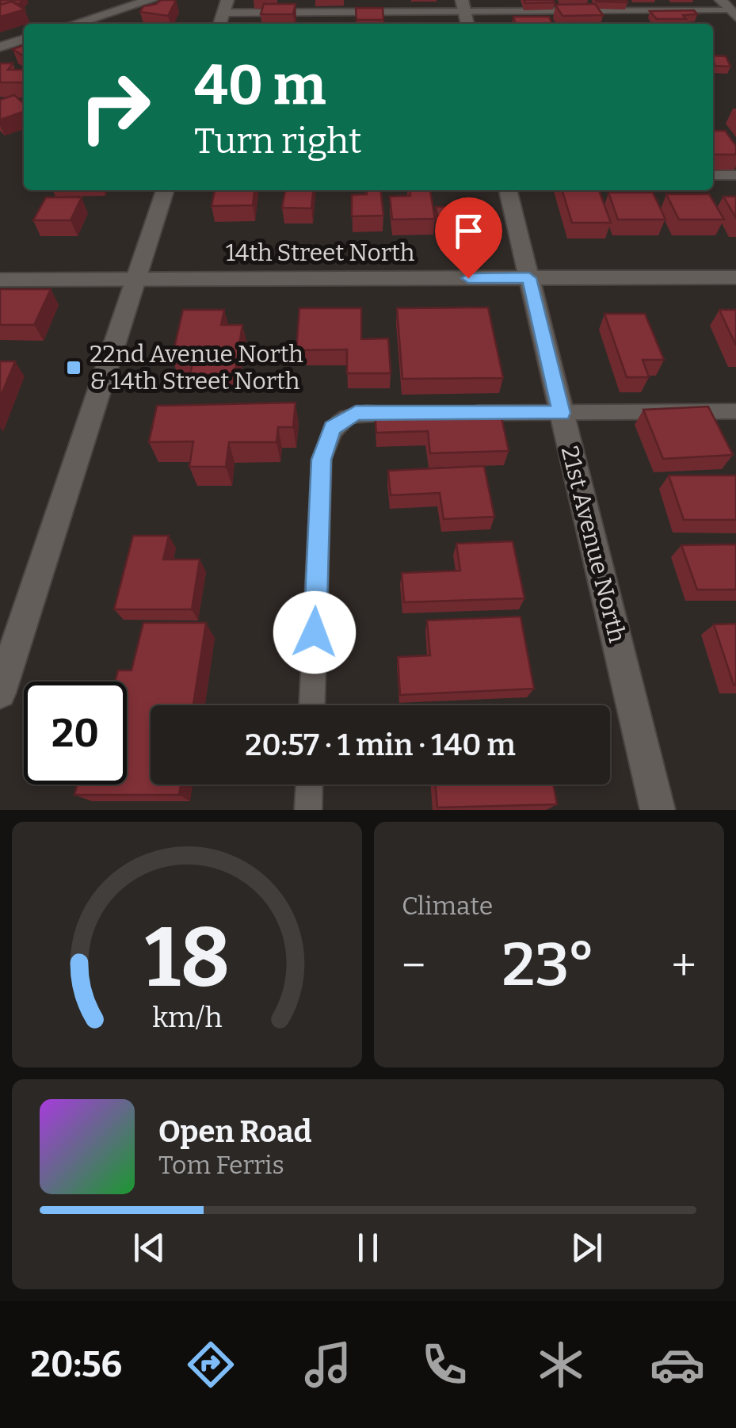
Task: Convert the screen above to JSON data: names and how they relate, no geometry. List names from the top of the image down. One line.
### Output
{"streets":{"street":["14th Street North","21st Avenue North"]},"crossings":[["14th Street North","21st Avenue North"]],"places":{"transit":["22nd Avenue North & 14th Street North"]},"page":{"turn":["40 m","Turn right"],"limit":"20","trip":"20:57 · 1 min · 140 m","tile":"Climate","heat":["−","23°","+"],"song":["Open Road","Tom Ferris"],"tabs":"20:56","gauge":["18","km/h"]}}
